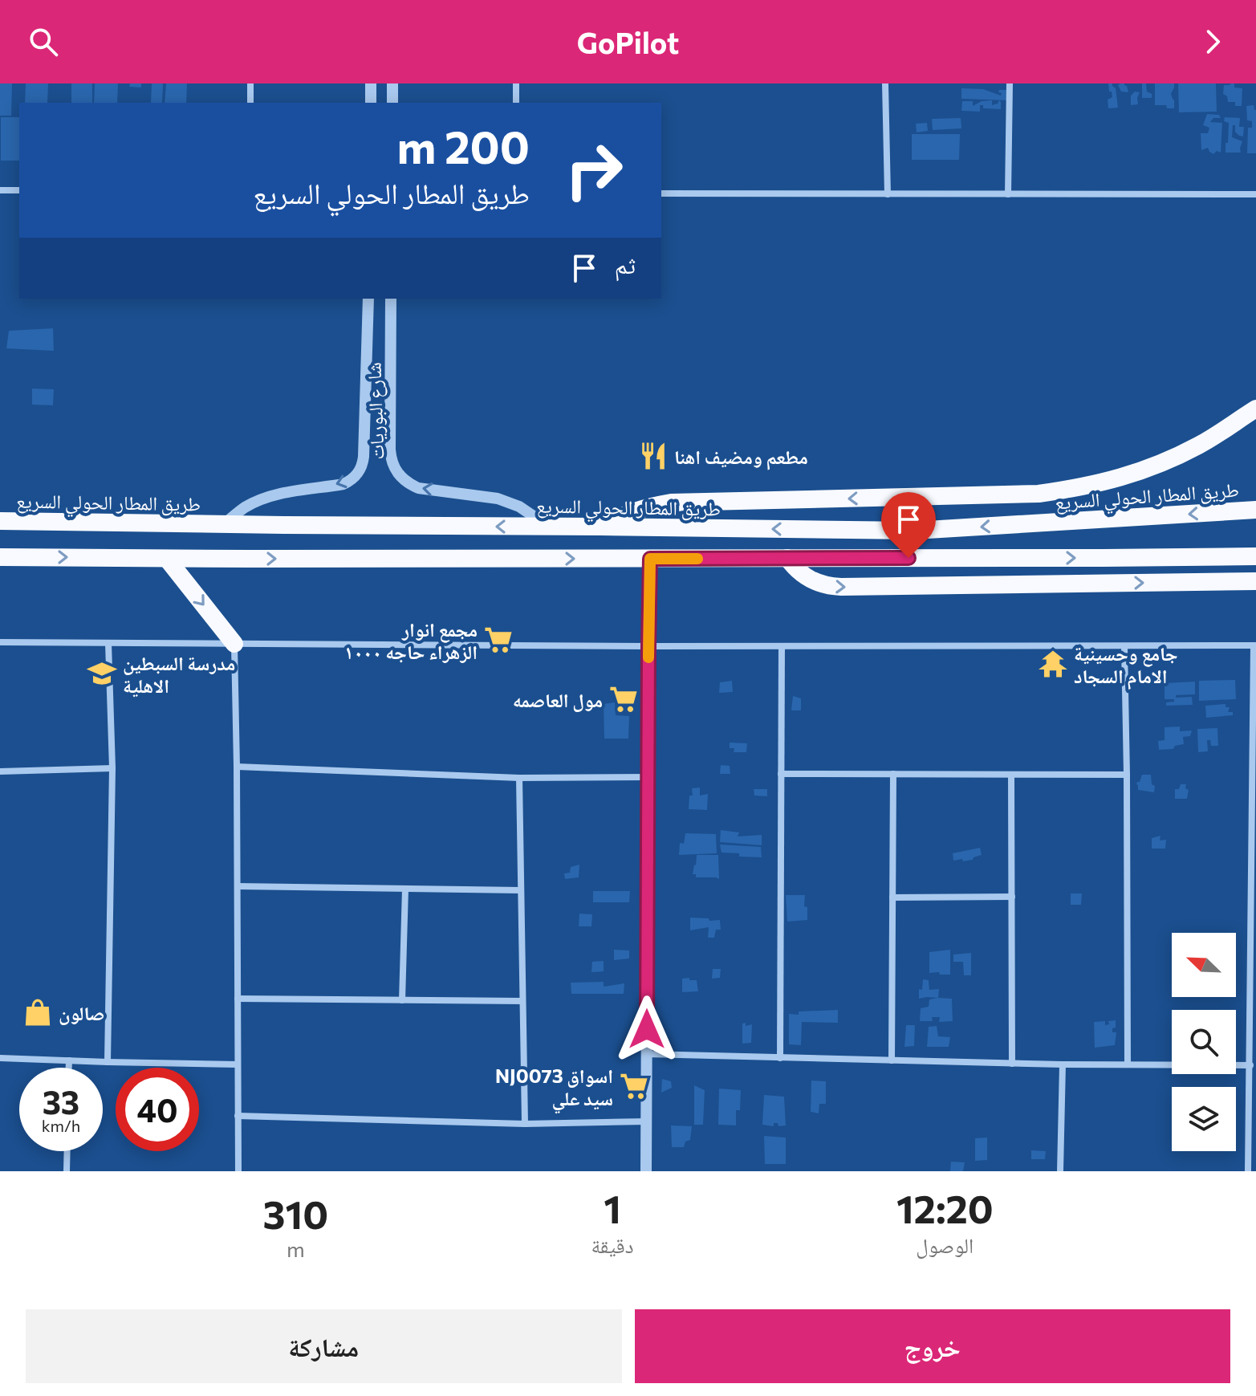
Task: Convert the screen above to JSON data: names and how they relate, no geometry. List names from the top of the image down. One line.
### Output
{"streets":{"highway":["طريق المطار الحولي السريع"],"street":["شارع البوريات"]},"crossings":[["شارع البوريات","طريق المطار الحولي السريع"]],"places":{"restaurant":["مطعم ومضيف اهنا"],"supermarket":["مجمع انوار الزهراء حاجه ١٠٠٠","مول العاصمه","NJ0073 اسواق سيد علي"],"temple":["جامع وحسينية الامام السجاد"],"school or university":["مدرسة السبطين الاهلية"],"shop":["صالون"]},"north":"top left","page":{"header":"GoPilot","turn":["200 m","طريق المطار الحولي السريع"],"then":"ثم","speed":"33 km/h","limit":"40","eta":["12:20","الوصول","1","دقيقة","310","m"],"buttons":["خروج","مشاركة"]}}
